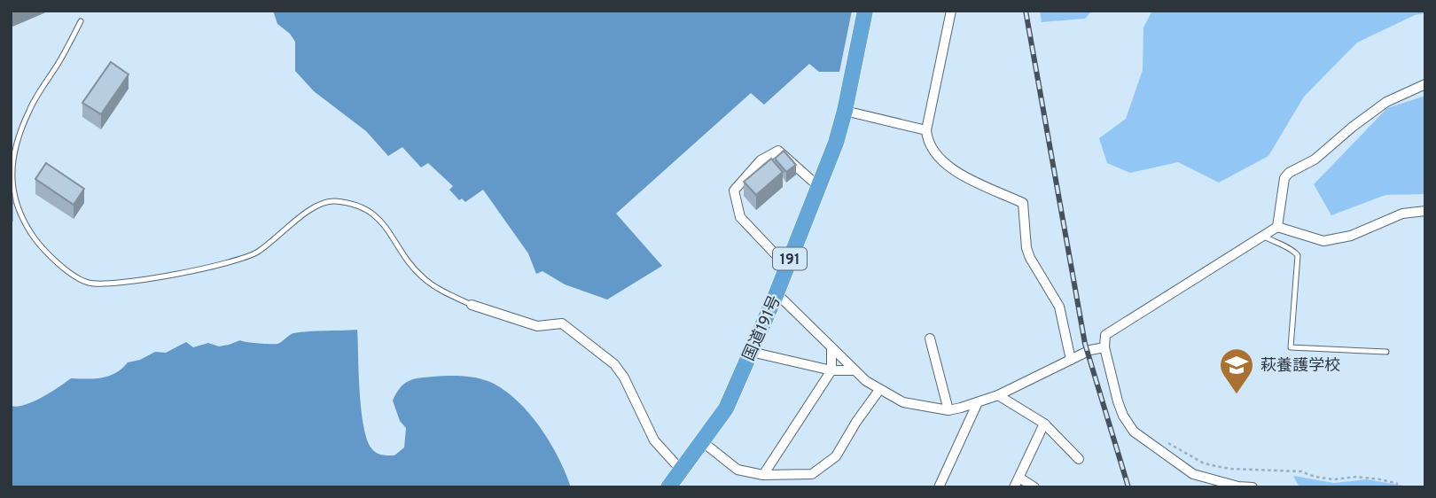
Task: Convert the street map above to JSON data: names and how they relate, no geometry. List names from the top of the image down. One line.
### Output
{"streets":{"highway":["191","国道191号"]},"places":{"school or university":["萩養護学校"]}}
